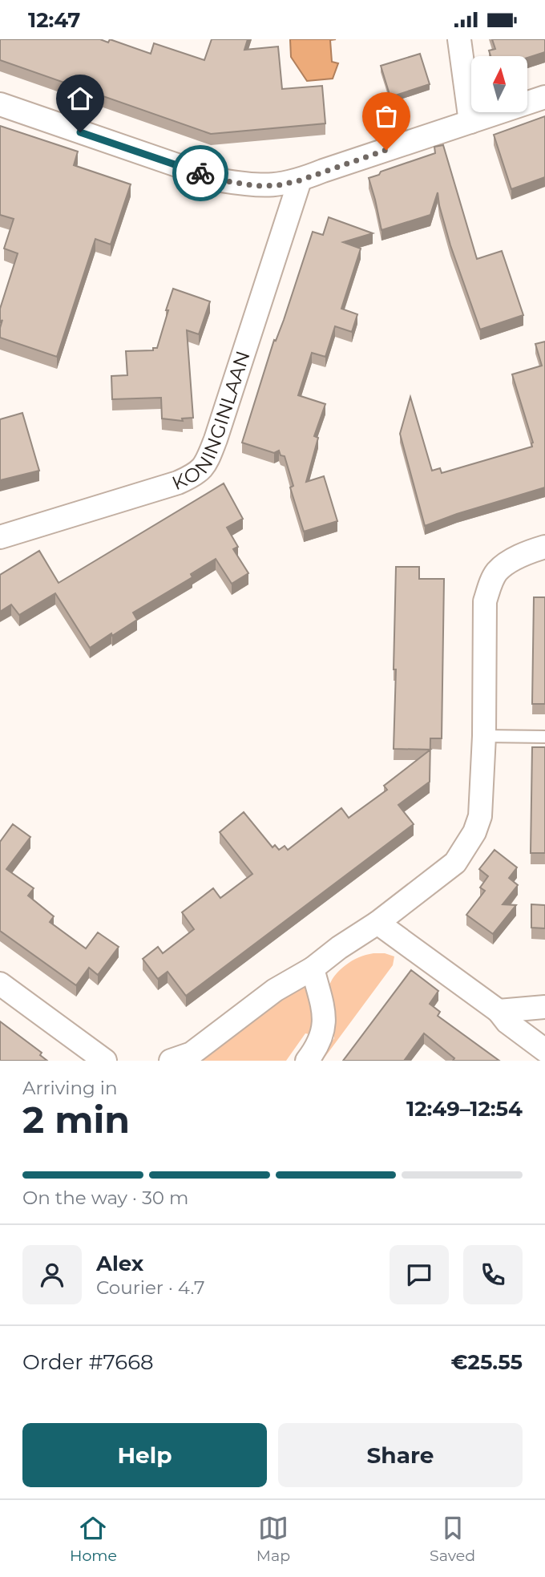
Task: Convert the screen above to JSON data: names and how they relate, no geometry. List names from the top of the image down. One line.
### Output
{"streets":{"street":["KONINGINLAAN"]},"north":"top","page":{"status":"12:47","heading":["2 min","Arriving in","12:49–12:54"],"panel":["Alex","Courier · 4.7","Order #7668","€25.55"],"bar":"On the way · 30 m","buttons":["Help","Share"],"tabs":["Home","Map","Saved"]}}
